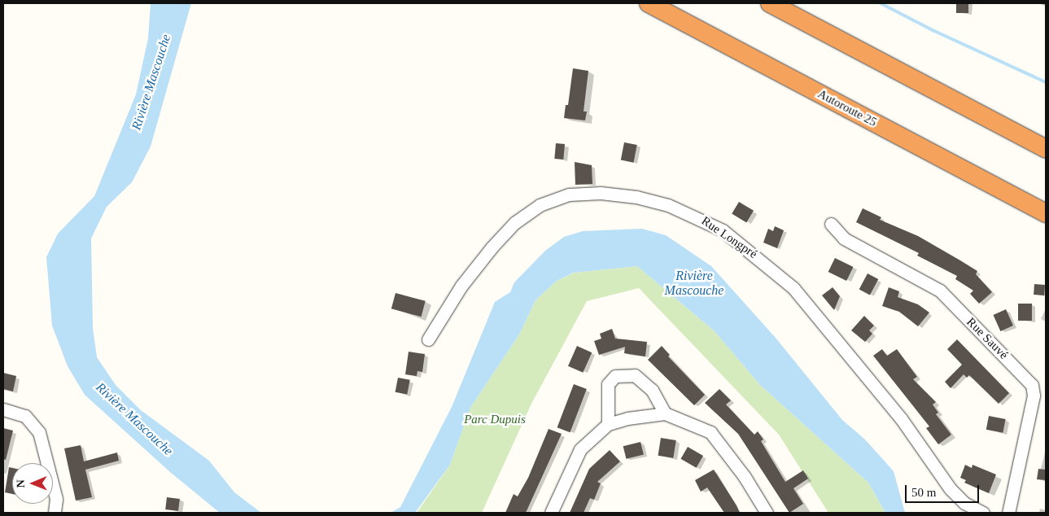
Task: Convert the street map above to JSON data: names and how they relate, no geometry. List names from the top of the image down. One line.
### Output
{"streets":{"highway":["Autoroute 25"],"street":["Rue Longpré","Rue Sauvé"]},"water":["Rivière Mascouche"],"parks":["Parc Dupuis"],"scale_bar":"50 m","north":"left"}
